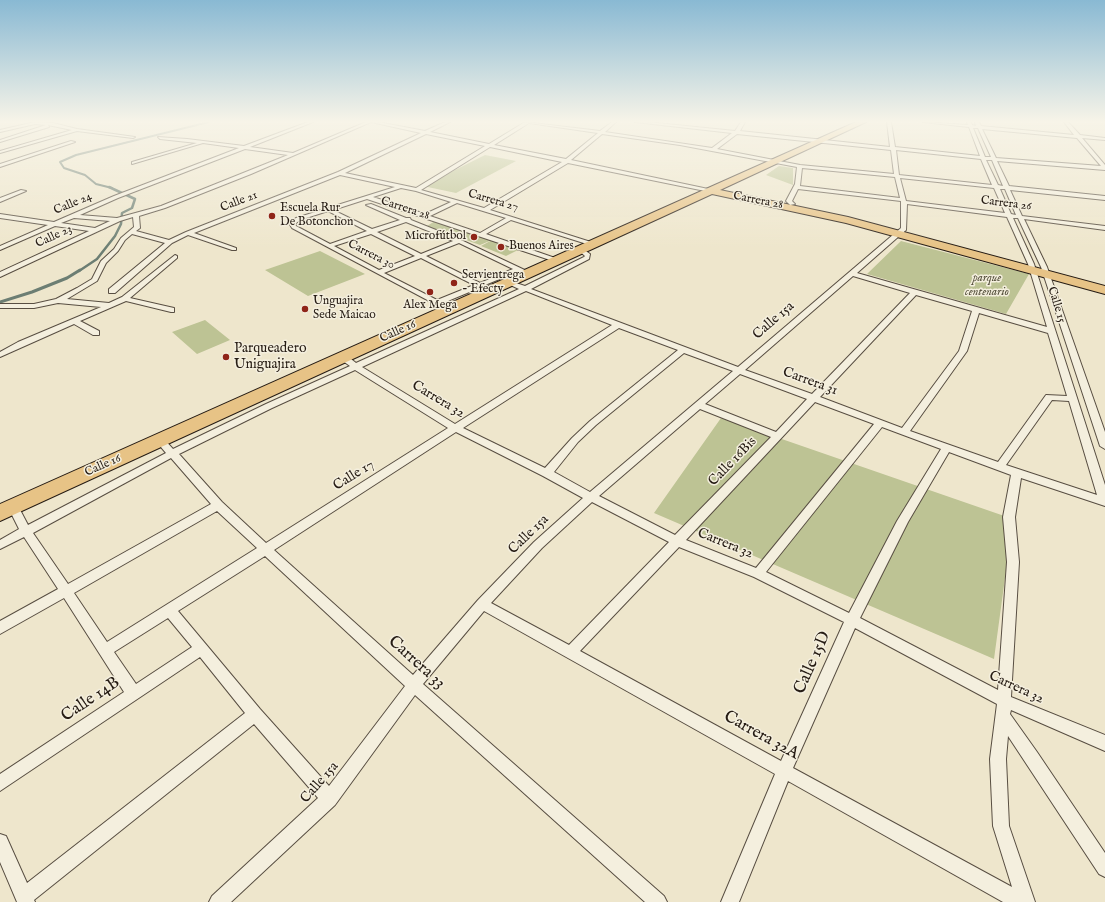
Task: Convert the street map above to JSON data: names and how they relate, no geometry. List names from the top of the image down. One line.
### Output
{"streets":{"highway":["Carrera 28","Calle 16"],"street":["Carrera 27","Calle 21","Calle 24","Carrera 26","Calle 23","Carrera 30","Calle 15","Calle 15a","Carrera 31","Carrera 32","Calle 16Bis","Calle 17","Carrera 33","Calle 15D","Calle 14B","Carrera 32A"]},"crossings":[["Carrera 27","Calle 21"],["Carrera 27","Calle 16"],["Carrera 28","Calle 15"],["Carrera 28","Calle 15a"],["Carrera 28","Calle 16"],["Carrera 26","Calle 15"],["Carrera 30","Calle 16"],["Calle 15","Carrera 31"],["Calle 15a","Carrera 31"],["Calle 15a","Carrera 32"],["Calle 15a","Carrera 33"],["Calle 15a","Carrera 32A"],["Calle 16","Carrera 31"],["Calle 16","Carrera 32"],["Calle 16","Carrera 33"],["Carrera 31","Calle 16Bis"],["Carrera 31","Calle 17"],["Carrera 31","Calle 15D"],["Carrera 32","Calle 16Bis"],["Carrera 32","Calle 17"],["Carrera 32","Calle 15D"],["Calle 16Bis","Carrera 32A"],["Calle 17","Carrera 33"],["Calle 15D","Carrera 32A"]],"parks":["parque centenario"],"places":["Escuela Rur De Botonchon","Microfútbol","Buenos Aires","Servientrega - Efecty","Alex Mega","Unguajira Sede Maicao","Parqueadero Uniguajira"]}
